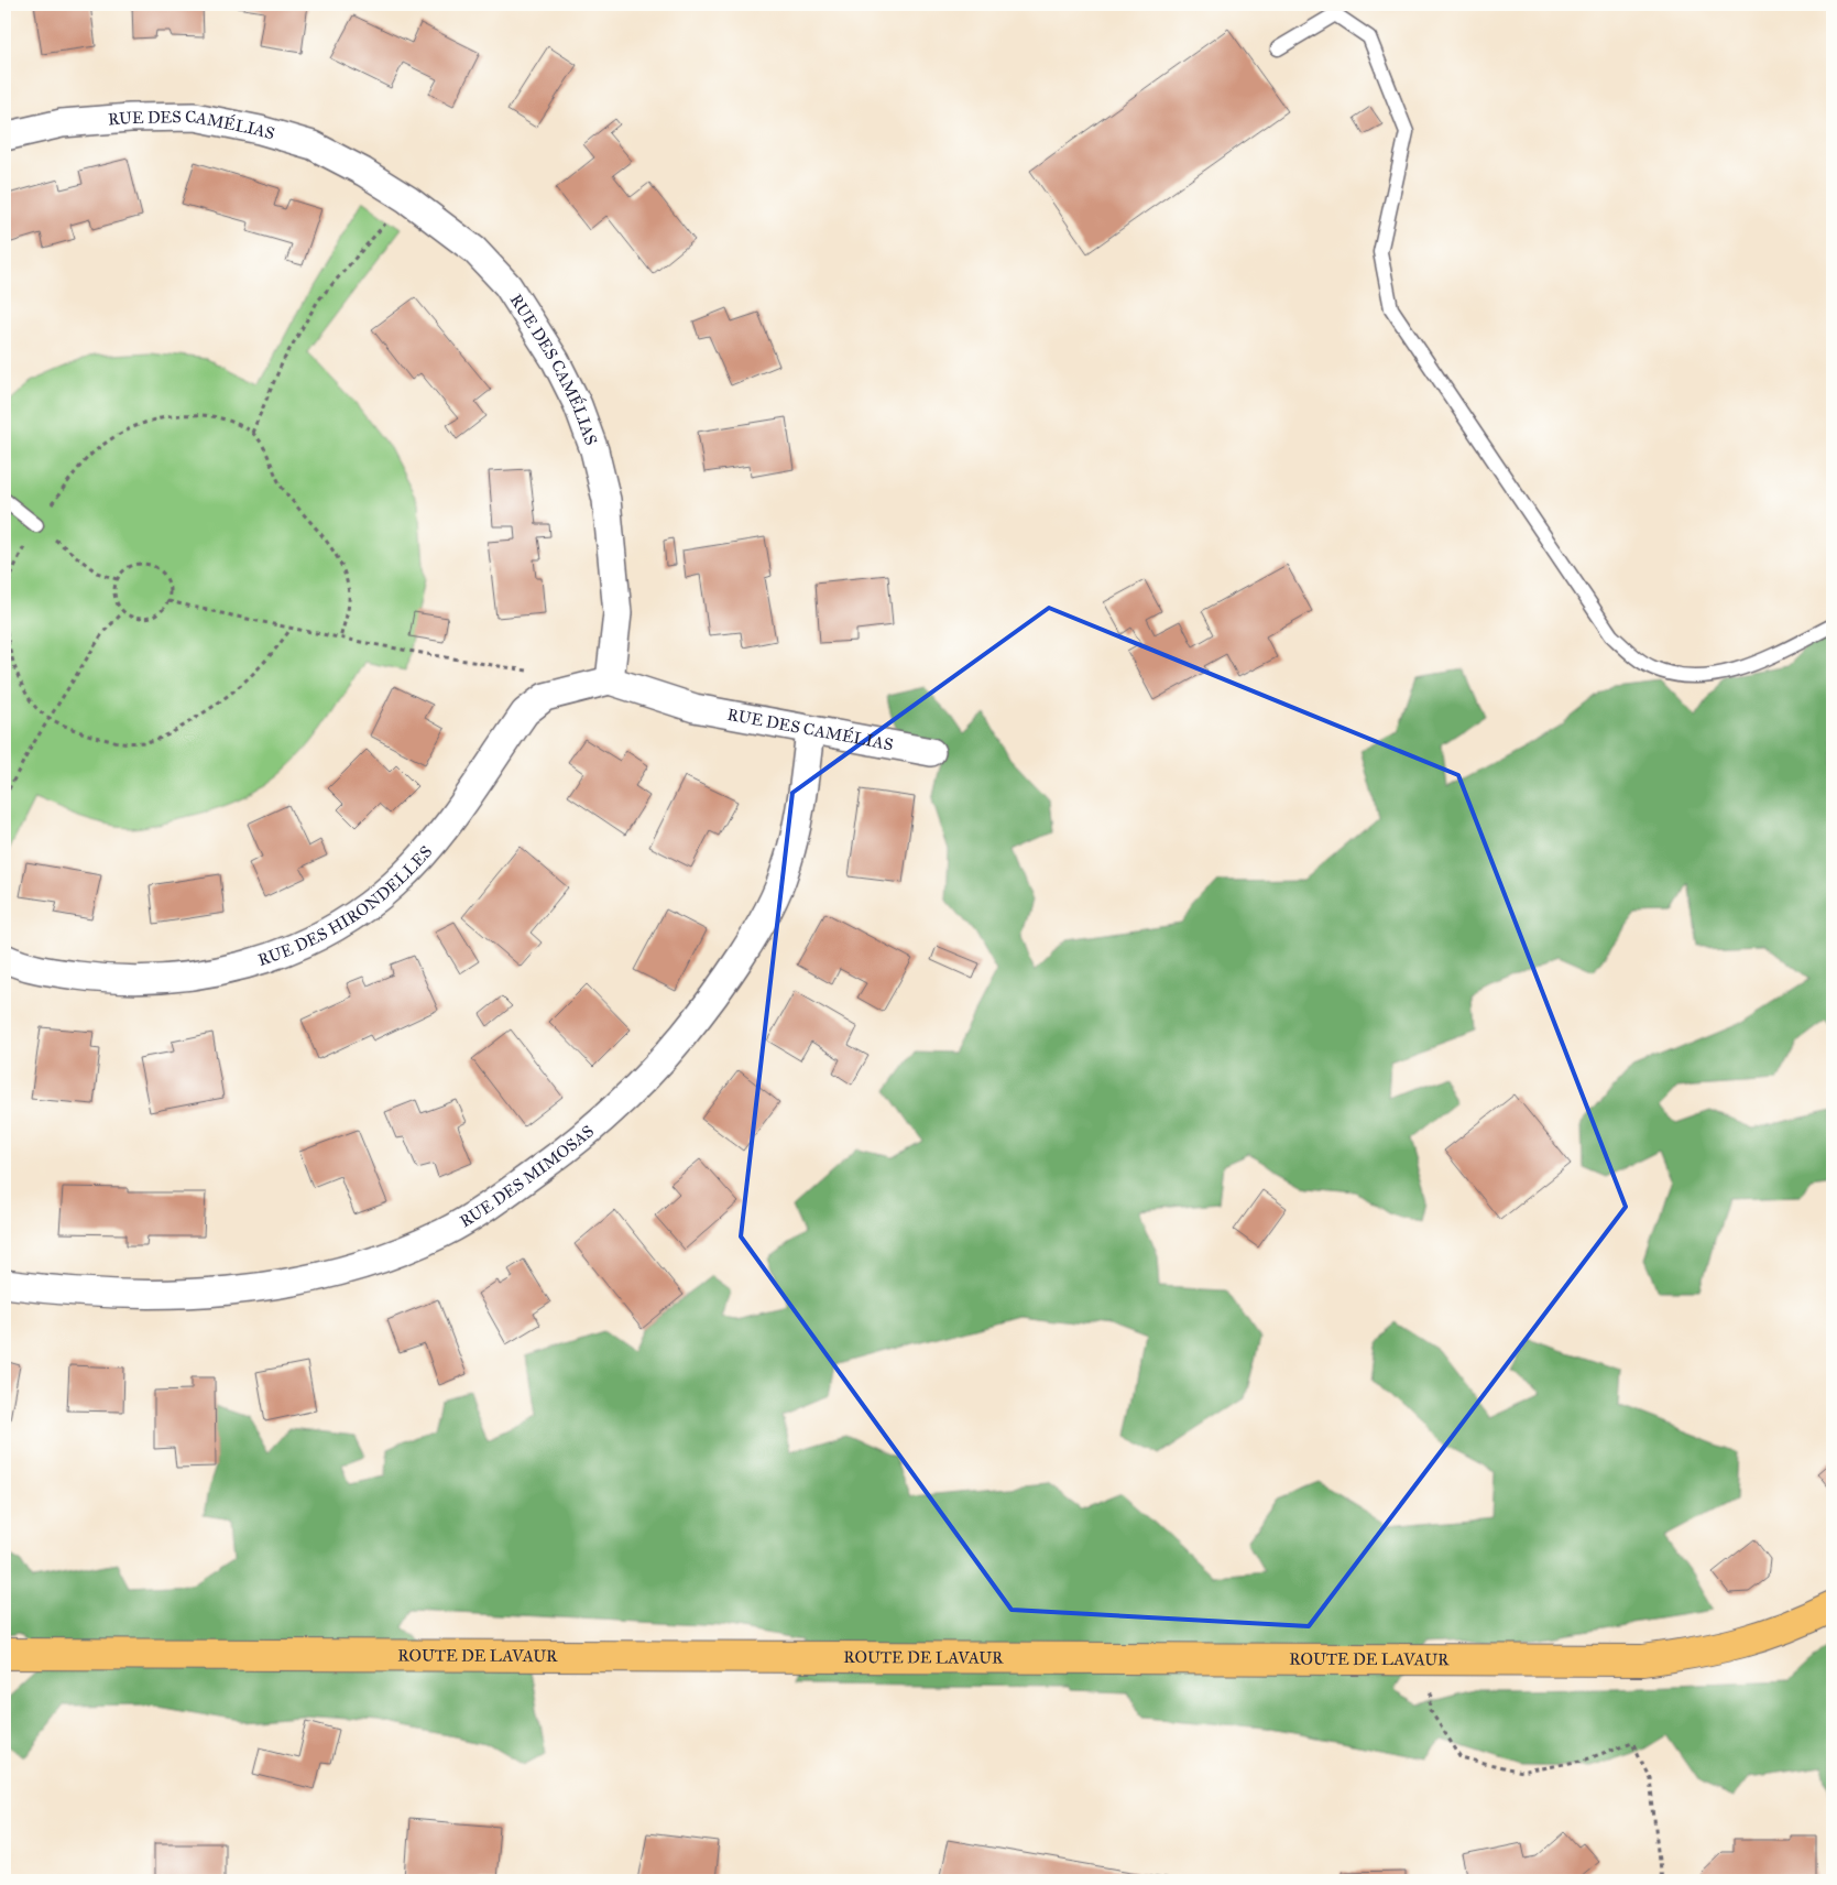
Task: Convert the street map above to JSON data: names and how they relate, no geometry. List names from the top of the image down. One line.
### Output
{"streets":{"main road":["ROUTE DE LAVAUR"],"street":["RUE DES CAMÉLIAS","RUE DES HIRONDELLES","RUE DES MIMOSAS"]},"crossings":[["RUE DES CAMÉLIAS","RUE DES HIRONDELLES"],["RUE DES CAMÉLIAS","RUE DES MIMOSAS"]]}
